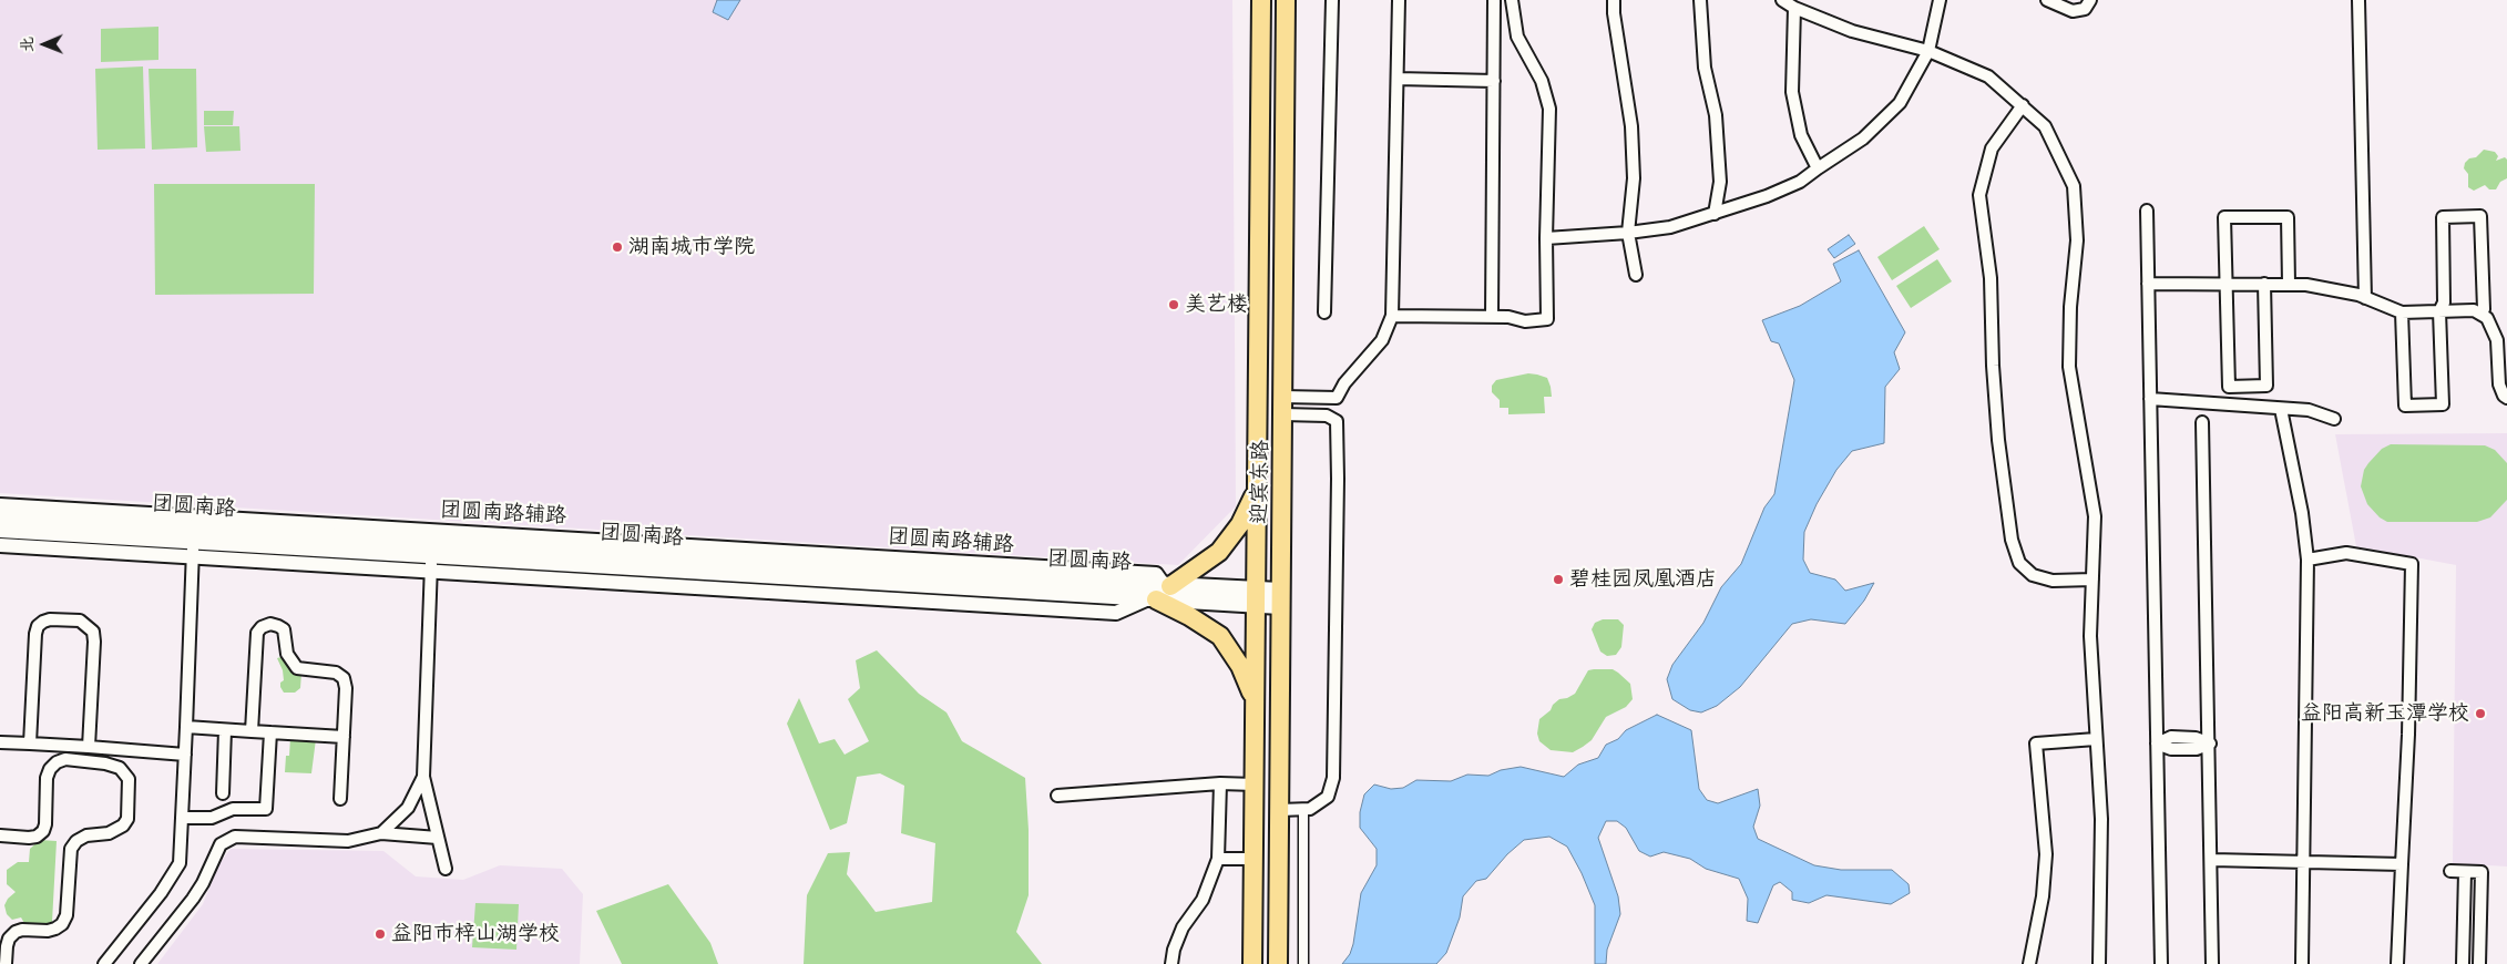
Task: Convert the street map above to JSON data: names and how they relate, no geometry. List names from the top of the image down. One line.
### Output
{"streets":{"highway":["迎宾东路"],"main road":["团圆南路"],"street":["团圆南路辅路"]},"crossings":[["迎宾东路","团圆南路"],["团圆南路","团圆南路辅路"]],"places":["湖南城市学院","美艺楼","碧桂园凤凰酒店","益阳高新玉潭学校","益阳市梓山湖学校"],"north":"left"}
